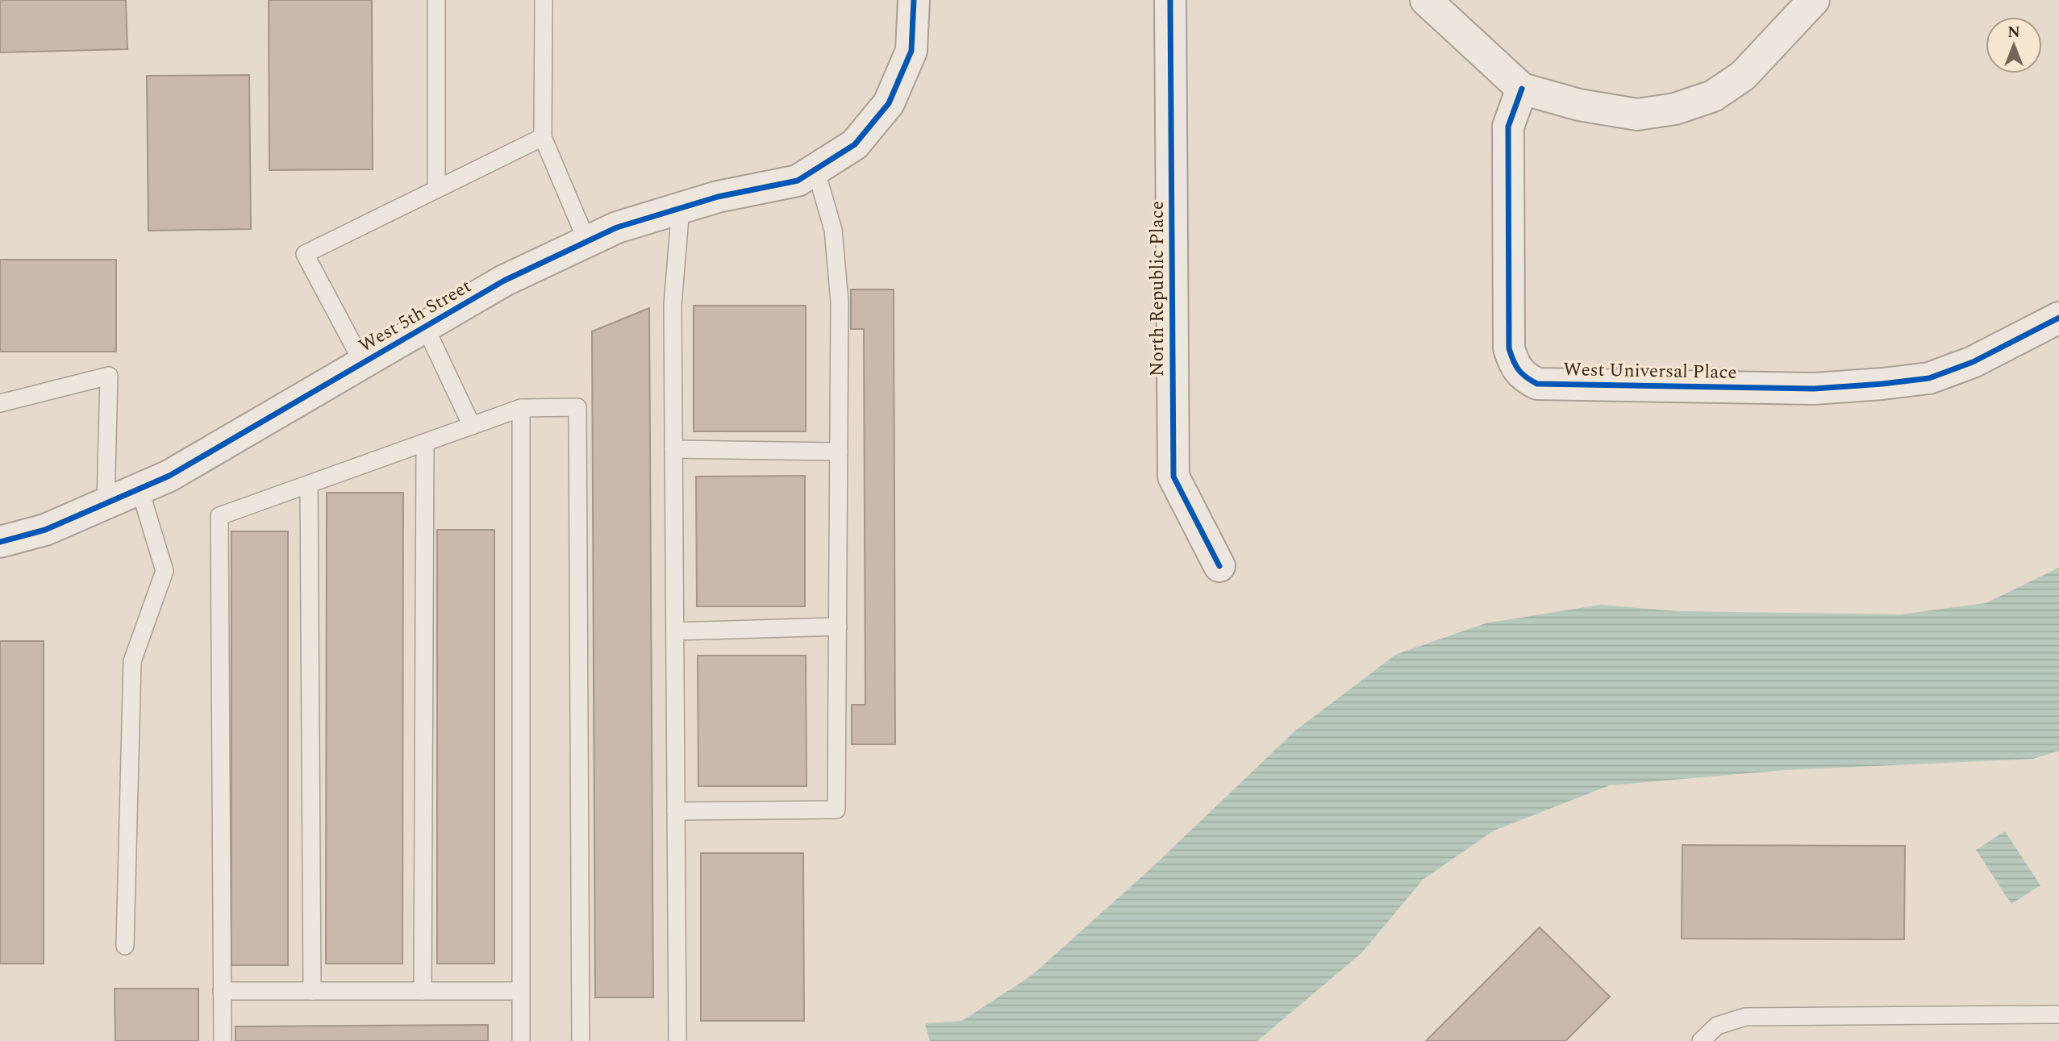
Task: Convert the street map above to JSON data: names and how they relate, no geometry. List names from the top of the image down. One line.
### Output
{"streets":{"street":["North Republic Place","West 5th Street","West Universal Place"]},"north":"top"}
